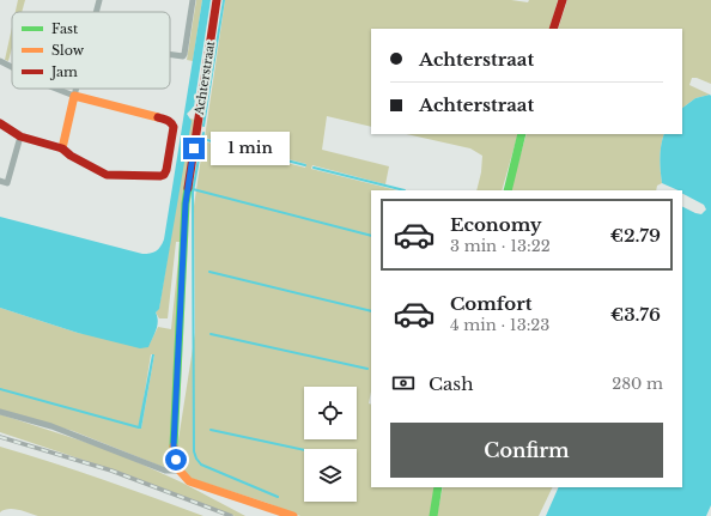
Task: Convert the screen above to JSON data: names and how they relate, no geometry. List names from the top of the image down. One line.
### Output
{"streets":{"street":["Achterstraat"]},"legend":["Fast","Slow","Jam"],"page":{"banner":["Achterstraat","Achterstraat"],"bubble":"1 min","list":[{"name":"Economy","note":"3 min · 13:22","value":"€2.79"},{"name":"Comfort","note":"4 min · 13:23","value":"€3.76"}],"pay":["Cash","280 m"],"buttons":"Confirm"}}
